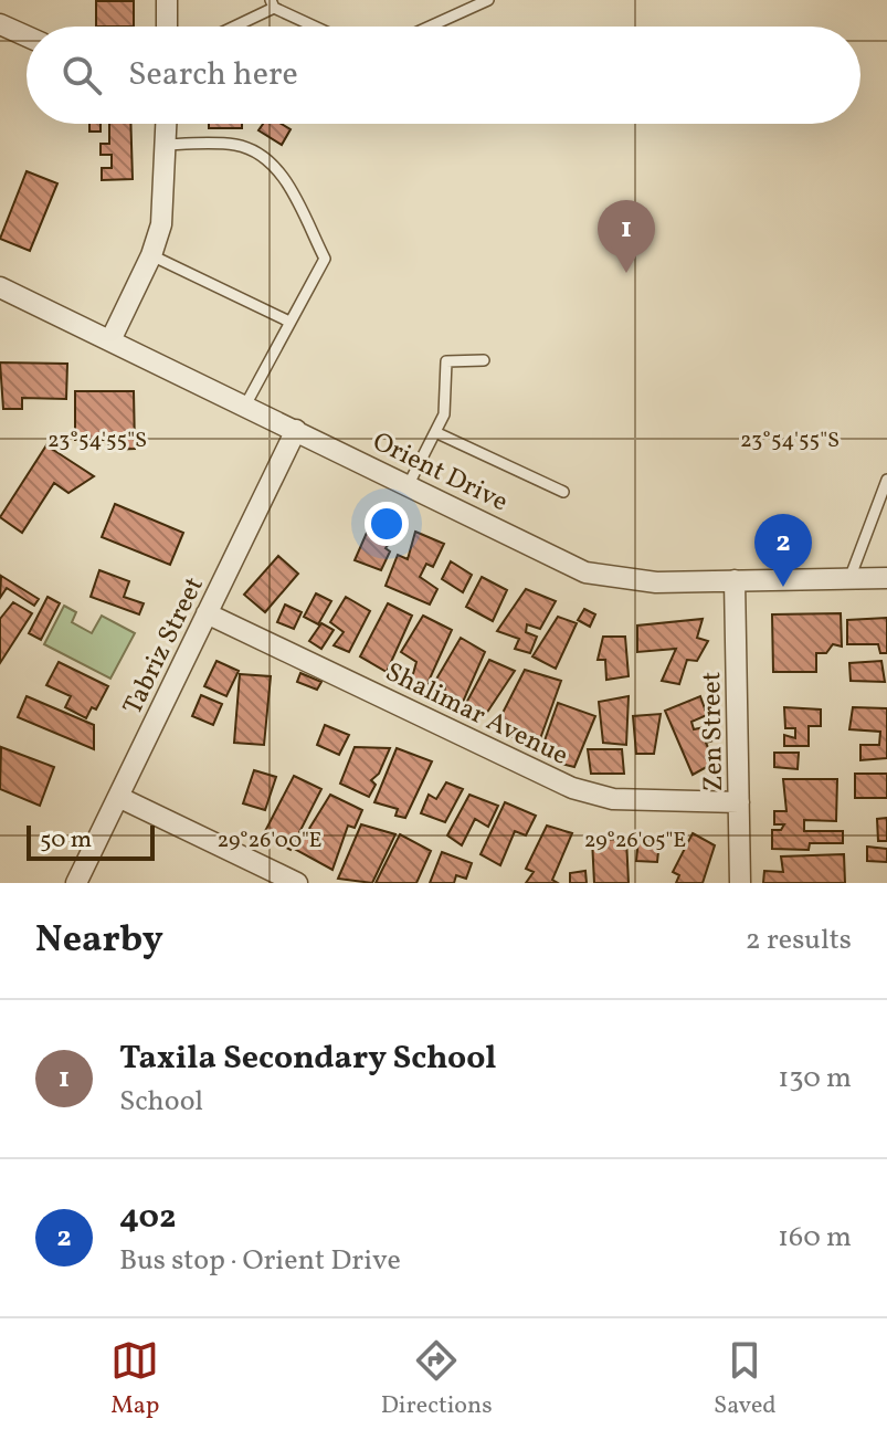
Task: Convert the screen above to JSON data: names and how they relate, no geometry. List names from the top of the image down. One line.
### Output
{"streets":{"street":["Orient Drive","Tabriz Street","Shalimar Avenue","Zen Street"]},"crossings":[["Orient Drive","Tabriz Street"],["Orient Drive","Zen Street"],["Tabriz Street","Shalimar Avenue"],["Shalimar Avenue","Zen Street"]],"scale_bar":"50 m","page":{"search":"Search here","pins":["1","2"],"scale":"50 m","heading":["Nearby","2 results"],"list":[{"mark":"1","name":"Taxila Secondary School","note":"School","value":"130 m"},{"mark":"2","name":"402","note":"Bus stop · Orient Drive","value":"160 m"}],"nav":["Map","Directions","Saved"]},"coordinates":["23°54'55\"S","29°26'00\"E","29°26'05\"E"]}
